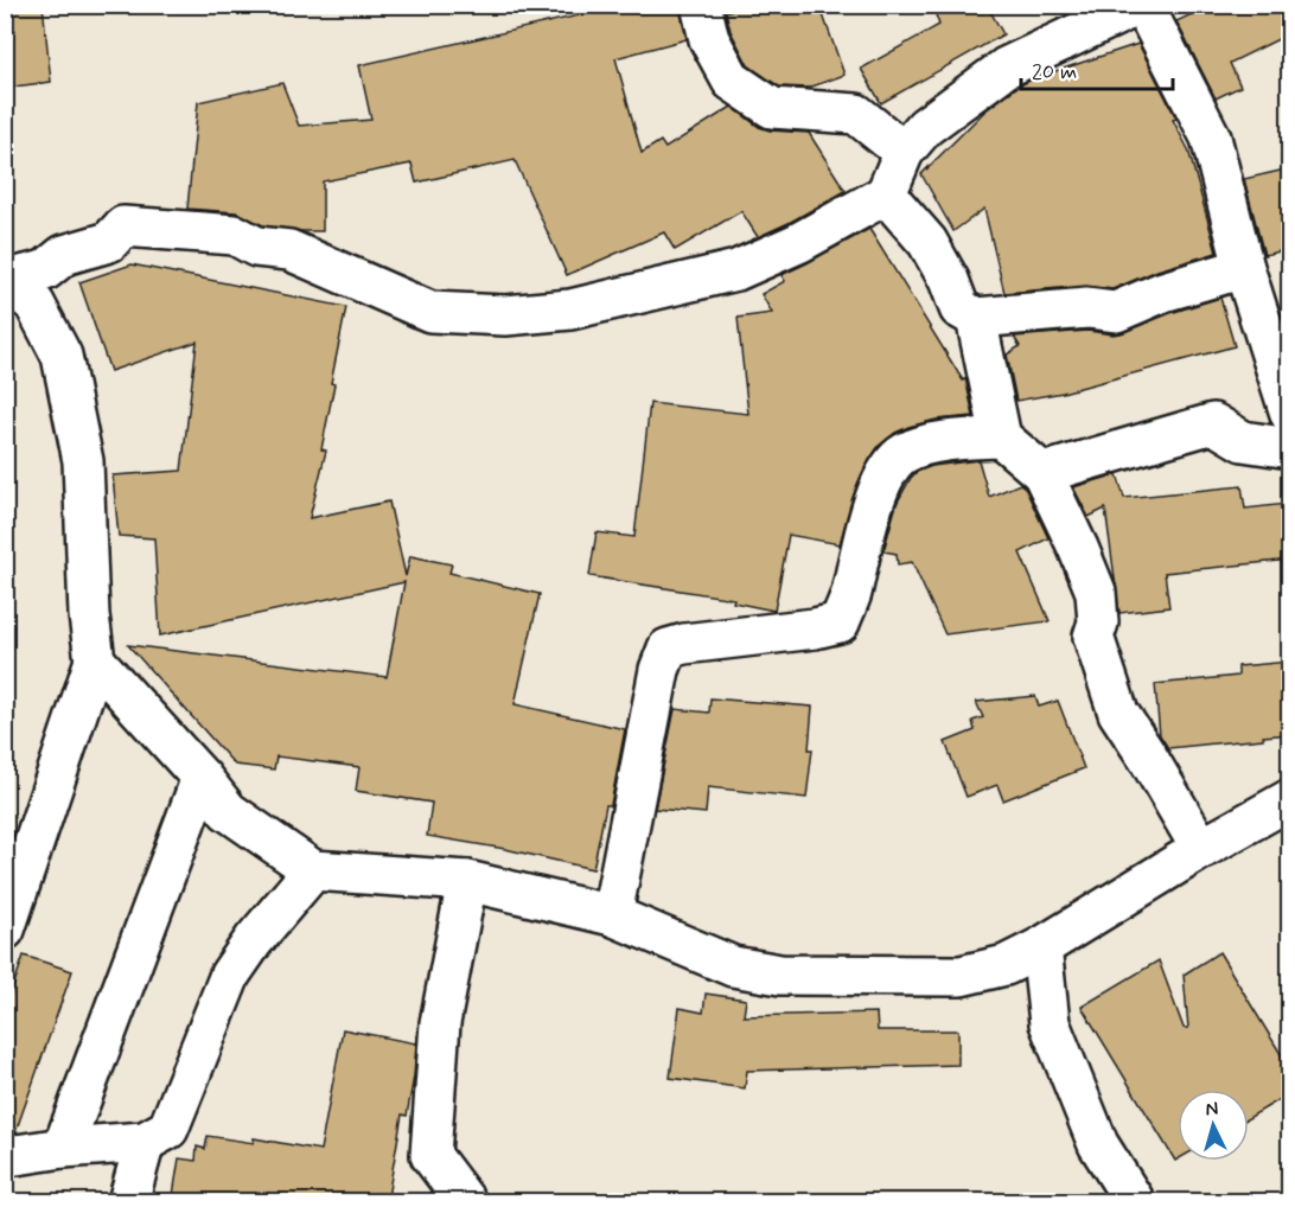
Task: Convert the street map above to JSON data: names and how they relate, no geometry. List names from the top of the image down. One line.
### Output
{"scale_bar":"20 m","north":"top"}
